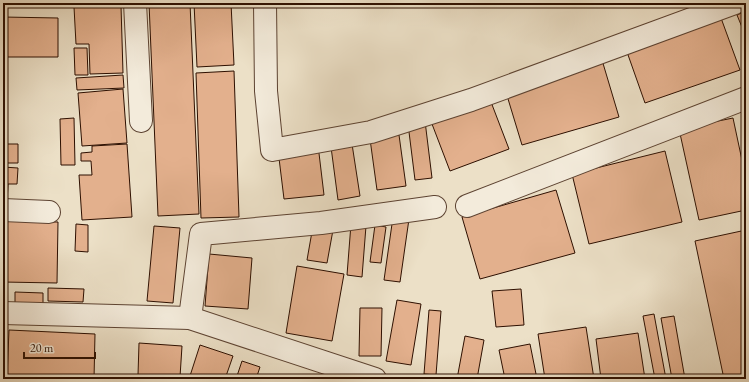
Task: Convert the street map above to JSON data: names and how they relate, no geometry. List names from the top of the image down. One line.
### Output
{"scale_bar":"20 m"}
